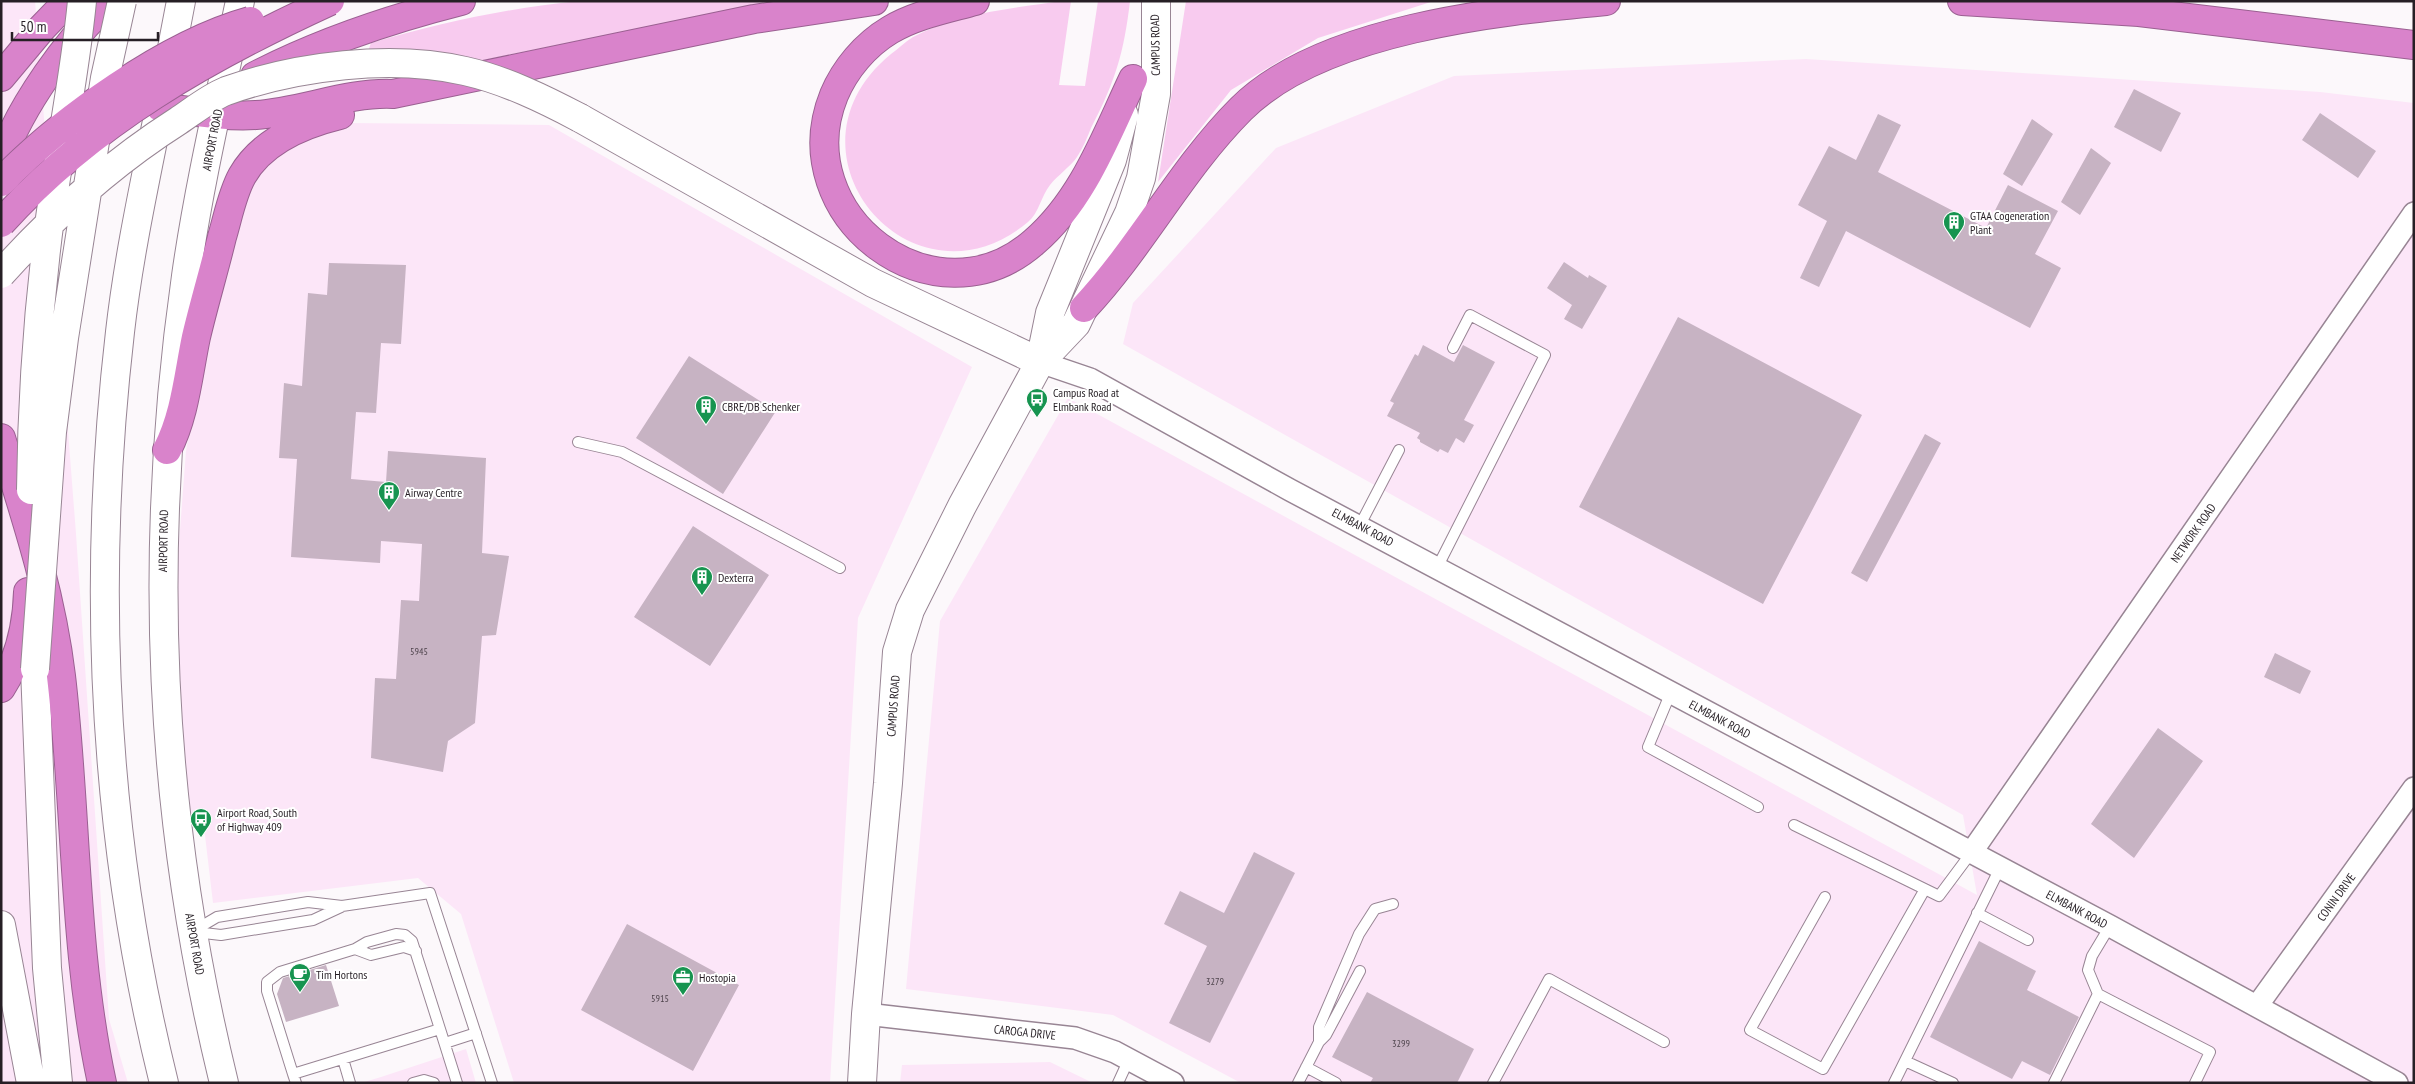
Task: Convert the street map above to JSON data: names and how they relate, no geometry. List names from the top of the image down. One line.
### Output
{"streets":{"street":["CAMPUS ROAD","AIRPORT ROAD","ELMBANK ROAD","NETWORK ROAD","CONIN DRIVE","CAROGA DRIVE"]},"crossings":[["CAMPUS ROAD","ELMBANK ROAD"],["CAMPUS ROAD","CAROGA DRIVE"],["ELMBANK ROAD","NETWORK ROAD"],["ELMBANK ROAD","CONIN DRIVE"]],"places":{"building":["GTAA Cogeneration Plant","CBRE/DB Schenker","Airway Centre","Dexterra"],"bus stop":["Campus Road at Elmbank Road","Airport Road, South of Highway 409"],"cafe":["Tim Hortons"],"office":["Hostopia"]},"house_numbers":["5945","3279","5915","3299"],"scale_bar":"50 m"}
